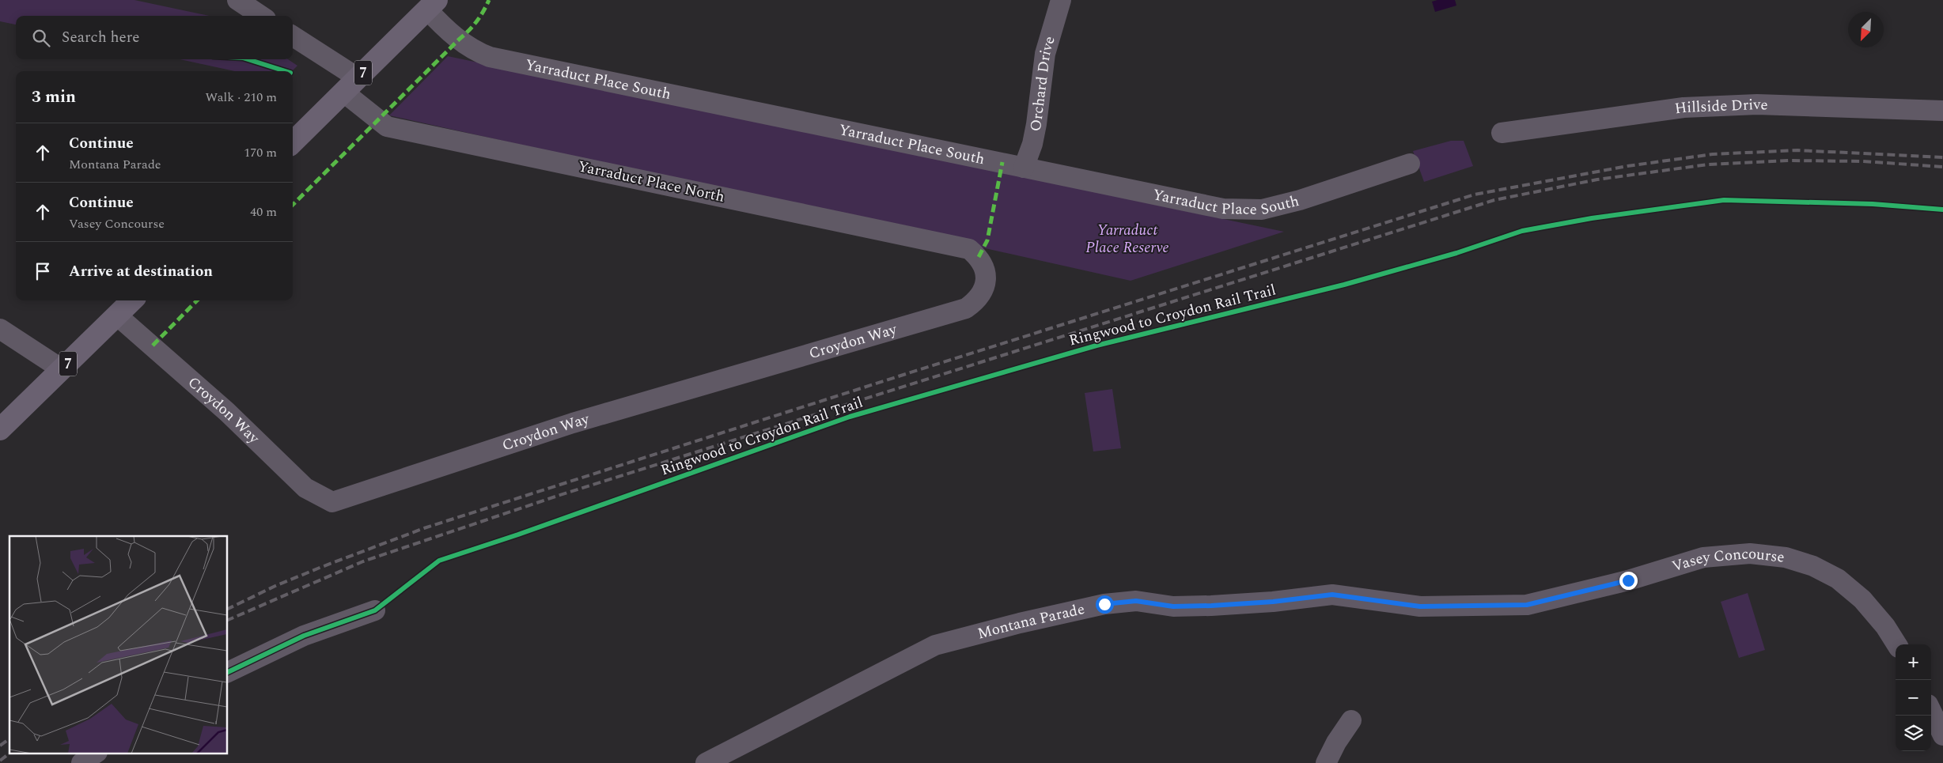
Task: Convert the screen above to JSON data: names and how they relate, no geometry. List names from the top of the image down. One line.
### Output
{"streets":{"main road":["7"],"street":["Yarraduct Place South","Orchard Drive","Hillside Drive","Yarraduct Place North","Croydon Way","Vasey Concourse","Montana Parade"],"cycle path":["Ringwood to Croydon Rail Trail"]},"crossings":[["7","Yarraduct Place South"],["7","Yarraduct Place North"],["7","Croydon Way"],["Yarraduct Place South","Orchard Drive"],["Yarraduct Place North","Croydon Way"],["Vasey Concourse","Montana Parade"]],"parks":["Yarraduct Place Reserve"],"north":"bottom left","page":{"search":"Search here","heading":["3 min","Walk · 210 m"],"list":[["Continue","Montana Parade","170 m"],["Continue","Vasey Concourse","40 m"],"Arrive at destination"],"map_buttons":["+","−"]}}
